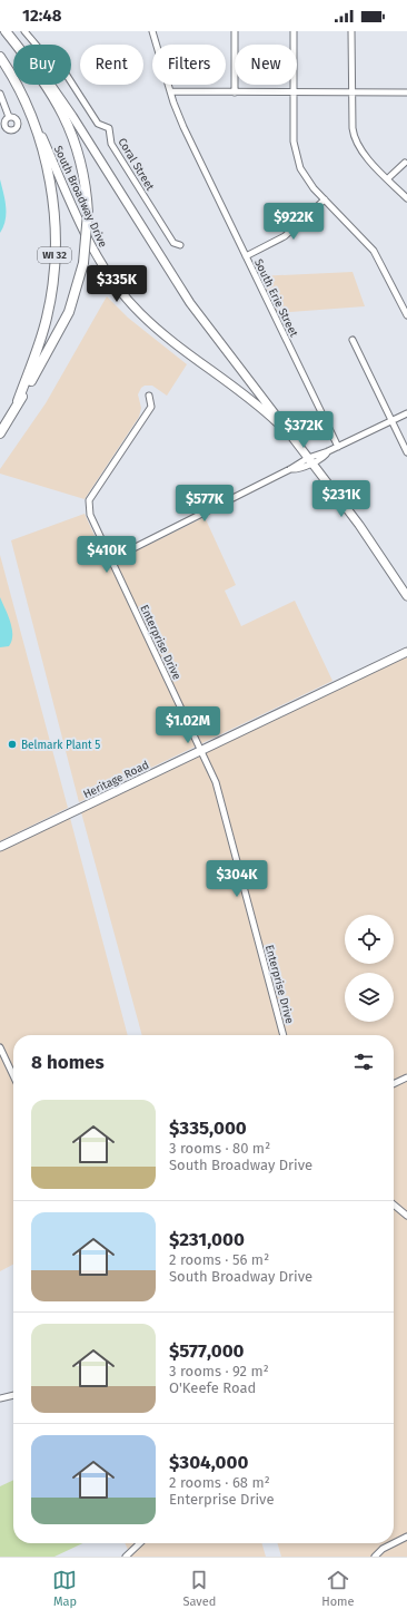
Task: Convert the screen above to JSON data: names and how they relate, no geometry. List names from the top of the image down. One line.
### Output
{"streets":{"main road":["South Broadway Drive","WI 32","Heritage Road"],"street":["Coral Street","South Erie Street","Enterprise Drive"]},"crossings":[["South Broadway Drive","WI 32"],["Enterprise Drive","Heritage Road"]],"places":["Belmark Plant 5"],"page":{"status":"12:48","chip":["Buy","Rent","Filters","New"],"price":["$922K","$335K","$372K","$231K","$577K","$410K","$1.02M","$304K"],"heading":"8 homes","list":[{"name":"$335,000","note":"3 rooms · 80 m² · South Broadway Drive"},{"name":"$231,000","note":"2 rooms · 56 m² · South Broadway Drive"},{"name":"$577,000","note":"3 rooms · 92 m² · O'Keefe Road"},{"name":"$304,000","note":"2 rooms · 68 m² · Enterprise Drive"}],"tabs":["Map","Saved","Home"]}}
